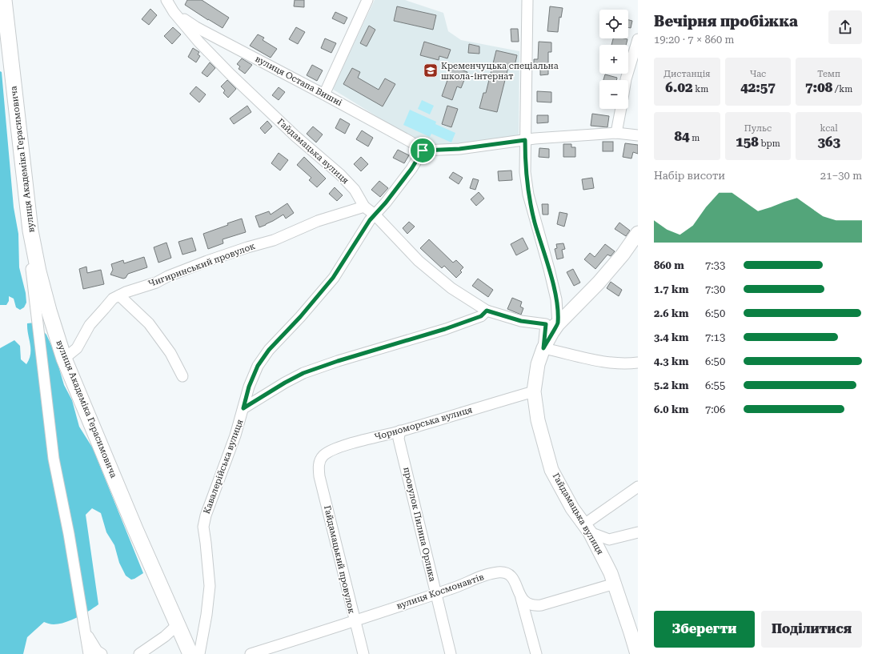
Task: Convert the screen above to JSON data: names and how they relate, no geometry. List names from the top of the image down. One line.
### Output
{"streets":{"highway":["вулиця Академіка Герасимовича"],"main road":["Гайдамацька вулиця"],"street":["вулиця Остапа Вишні","Чигиринський провулок","Чорноморська вулиця","Кавалерійська вулиця","провулок Пилипа Орлика","Гайдамацький провулок","вулиця Космонавтів"]},"crossings":[["вулиця Остапа Вишні","Гайдамацька вулиця"],["вулиця Остапа Вишні","Кавалерійська вулиця"],["Гайдамацька вулиця","Чигиринський провулок"],["Гайдамацька вулиця","Чорноморська вулиця"],["Гайдамацька вулиця","Кавалерійська вулиця"],["вулиця Академіка Герасимовича","Чигиринський провулок"],["Чорноморська вулиця","провулок Пилипа Орлика"],["Чорноморська вулиця","Гайдамацький провулок"],["провулок Пилипа Орлика","вулиця Космонавтів"],["Гайдамацький провулок","вулиця Космонавтів"]],"places":{"school or university":["Кременчуцька спеціальна школа-інтернат"]},"page":{"heading":["Вечірня пробіжка","19:20 · 7 × 860 m"],"map_buttons":["+","−"],"stats":[["Дистанція","6.02 km"],["Час","42:57"],["Темп","7:08 /km"],["84 m"],["Пульс","158 bpm"],["kcal","363"]],"chart":["Набір висоти","21–30 m"],"list":[{"name":"860 m","note":"7:33"},{"name":"1.7 km","note":"7:30"},{"name":"2.6 km","note":"6:50"},{"name":"3.4 km","note":"7:13"},{"name":"4.3 km","note":"6:50"},{"name":"5.2 km","note":"6:55"},{"name":"6.0 km","note":"7:06"}],"buttons":["Зберегти","Поділитися"]}}
